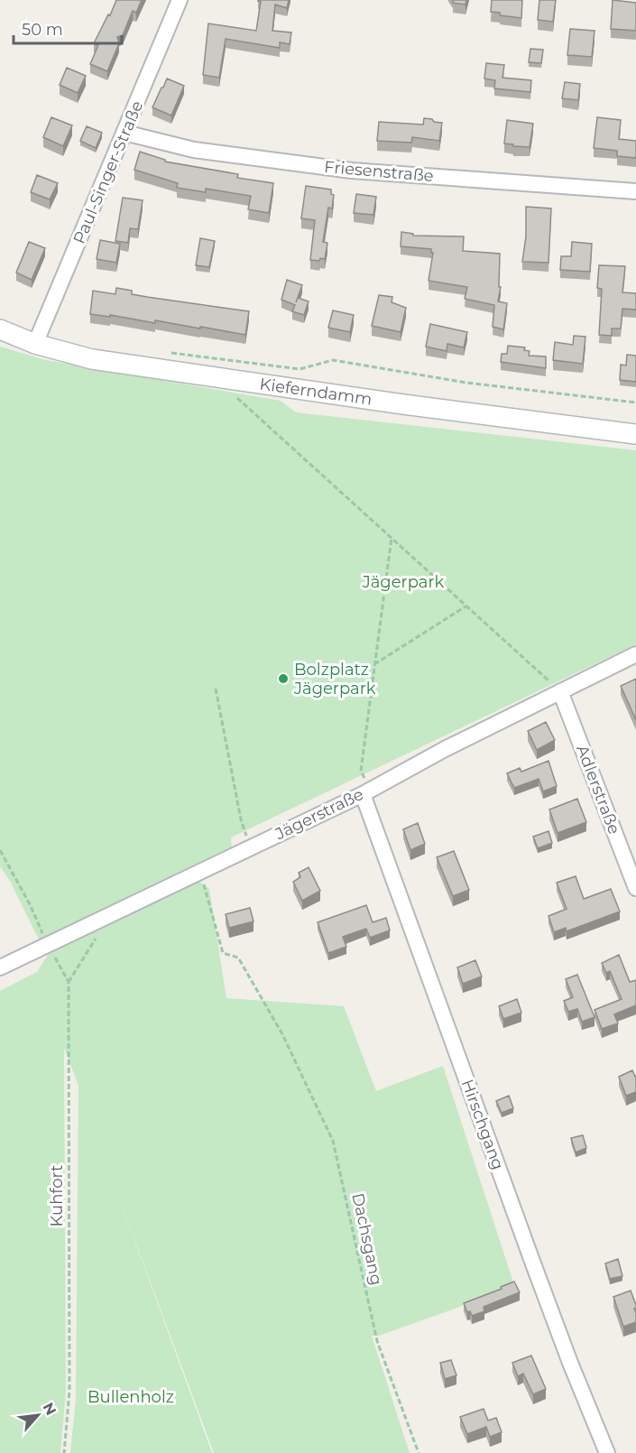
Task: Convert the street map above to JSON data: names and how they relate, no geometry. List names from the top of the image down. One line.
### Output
{"streets":{"street":["Friesenstraße","Paul-Singer-Straße","Kieferndamm","Adlerstraße","Jägerstraße","Hirschgang"],"path":["Kuhfort","Dachsgang"]},"crossings":[["Friesenstraße","Paul-Singer-Straße"],["Paul-Singer-Straße","Kieferndamm"],["Adlerstraße","Jägerstraße"],["Jägerstraße","Hirschgang"],["Jägerstraße","Kuhfort"],["Jägerstraße","Dachsgang"]],"parks":["Jägerpark","Bullenholz"],"places":["Bolzplatz Jägerpark"],"scale_bar":"50 m","north":"top right"}
